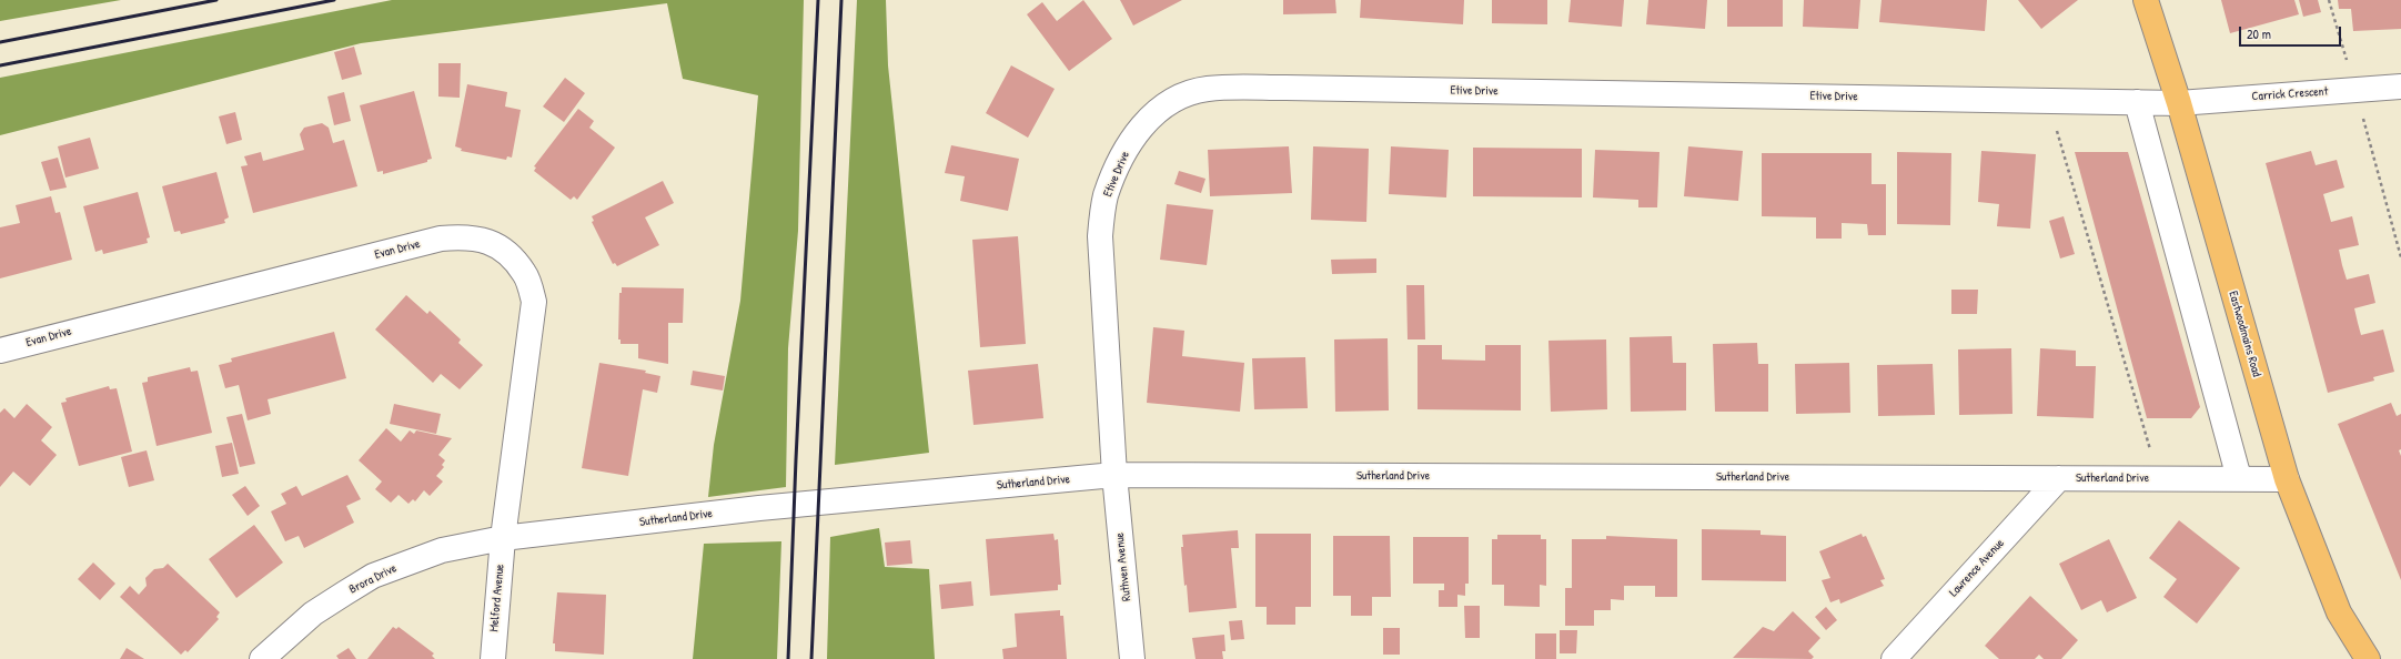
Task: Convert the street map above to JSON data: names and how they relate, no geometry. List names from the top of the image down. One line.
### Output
{"streets":{"main road":["Eastwoodmains Road"],"street":["Etive Drive","Carrick Crescent","Evan Drive","Sutherland Drive","Ruthven Avenue","Lawrence Avenue","Brora Drive","Melford Avenue"]},"crossings":[["Etive Drive","Carrick Crescent"],["Etive Drive","Eastwoodmains Road"],["Etive Drive","Sutherland Drive"],["Etive Drive","Ruthven Avenue"],["Carrick Crescent","Eastwoodmains Road"],["Evan Drive","Sutherland Drive"],["Evan Drive","Brora Drive"],["Evan Drive","Melford Avenue"],["Eastwoodmains Road","Sutherland Drive"],["Sutherland Drive","Ruthven Avenue"],["Sutherland Drive","Lawrence Avenue"],["Sutherland Drive","Brora Drive"],["Sutherland Drive","Melford Avenue"],["Brora Drive","Melford Avenue"]],"scale_bar":"20 m"}
